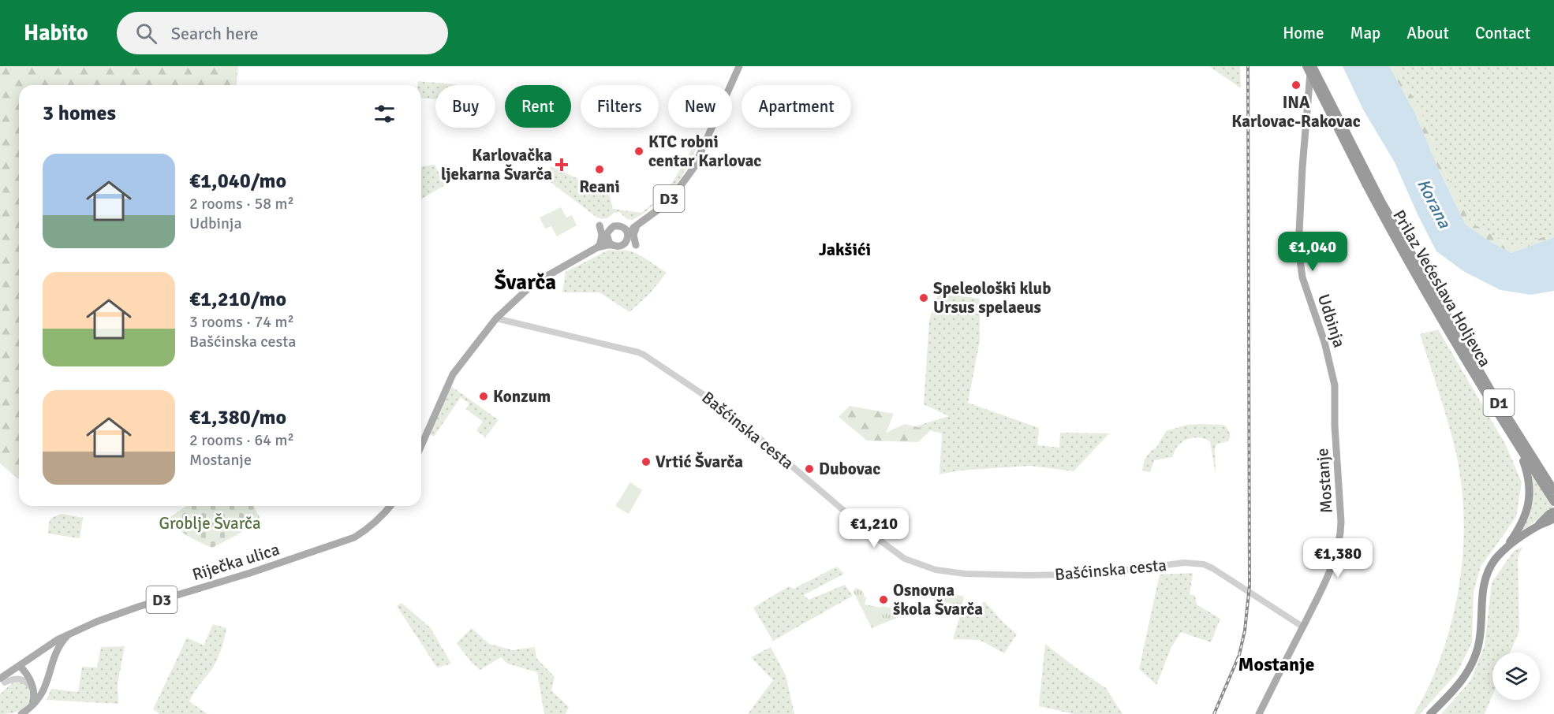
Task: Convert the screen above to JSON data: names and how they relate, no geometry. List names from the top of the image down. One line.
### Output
{"streets":{"highway":["Prilaz Većeslava Holjevca","D1"],"main road":["D3","Udbinja","Mostanje","Riječka ulica"],"street":["Bašćinska cesta"]},"crossings":[["D3","Bašćinska cesta"],["Prilaz Većeslava Holjevca","D1"],["Udbinja","D1"],["Udbinja","Mostanje"],["Bašćinska cesta","Mostanje"]],"districts":["Jakšići","Švarča","Mostanje"],"water":["Korana"],"parks":["Groblje Švarča"],"places":{"other":["INA Karlovac-Rakovac","KTC robni centar Karlovac","Reani","Speleološki klub Ursus spelaeus","Konzum","Vrtić Švarča","Dubovac","Osnovna škola Švarča"],"health":["Karlovačka ljekarna Švarča"]},"page":{"header":"Habito","search":"Search here","nav":["Home","Map","About","Contact"],"chip":["Buy","Rent","Filters","New","Apartment"],"heading":"3 homes","list":[{"name":"€1,040/mo","note":"2 rooms · 58 m² · Udbinja"},{"name":"€1,210/mo","note":"3 rooms · 74 m² · Bašćinska cesta"},{"name":"€1,380/mo","note":"2 rooms · 64 m² · Mostanje"}],"price":["€1,040","€1,210","€1,380"]}}
